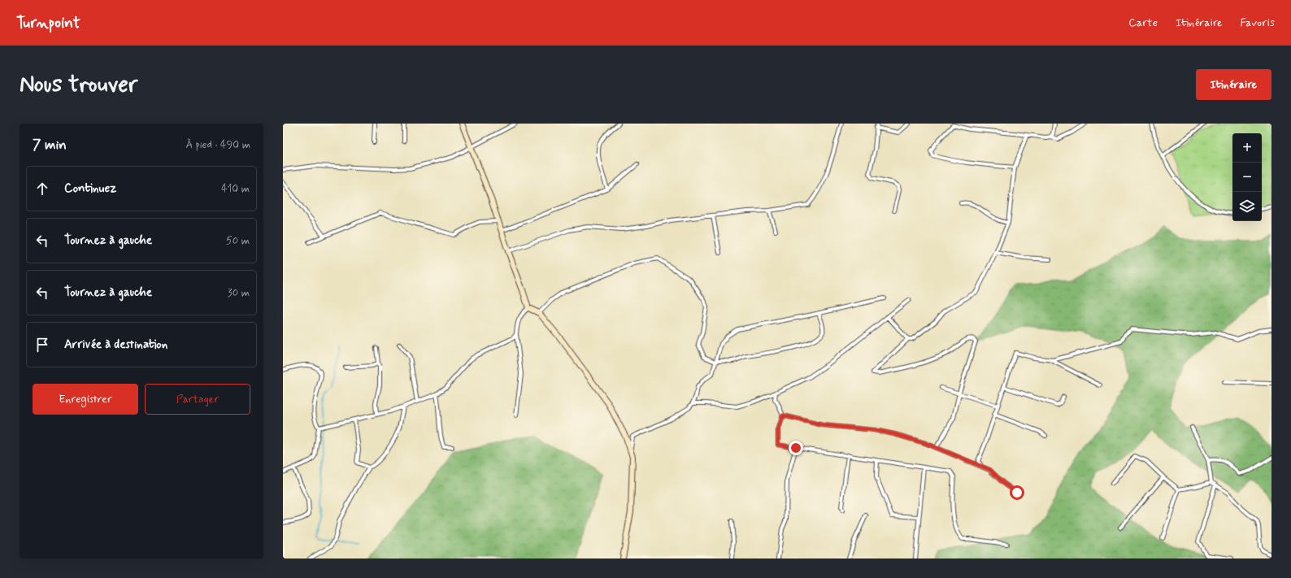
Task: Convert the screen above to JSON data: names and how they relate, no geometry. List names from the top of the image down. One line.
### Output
{"page":{"header":"Turnpoint","nav":["Carte","Itinéraire","Favoris"],"buttons":["Itinéraire",["Enregistrer","Partager"]],"title":"Nous trouver","heading":["7 min","À pied · 490 m"],"map_buttons":["+","−"],"list":[["Continuez","410 m"],["Tournez à gauche","50 m"],["Tournez à gauche","30 m"],"Arrivée à destination"]}}
